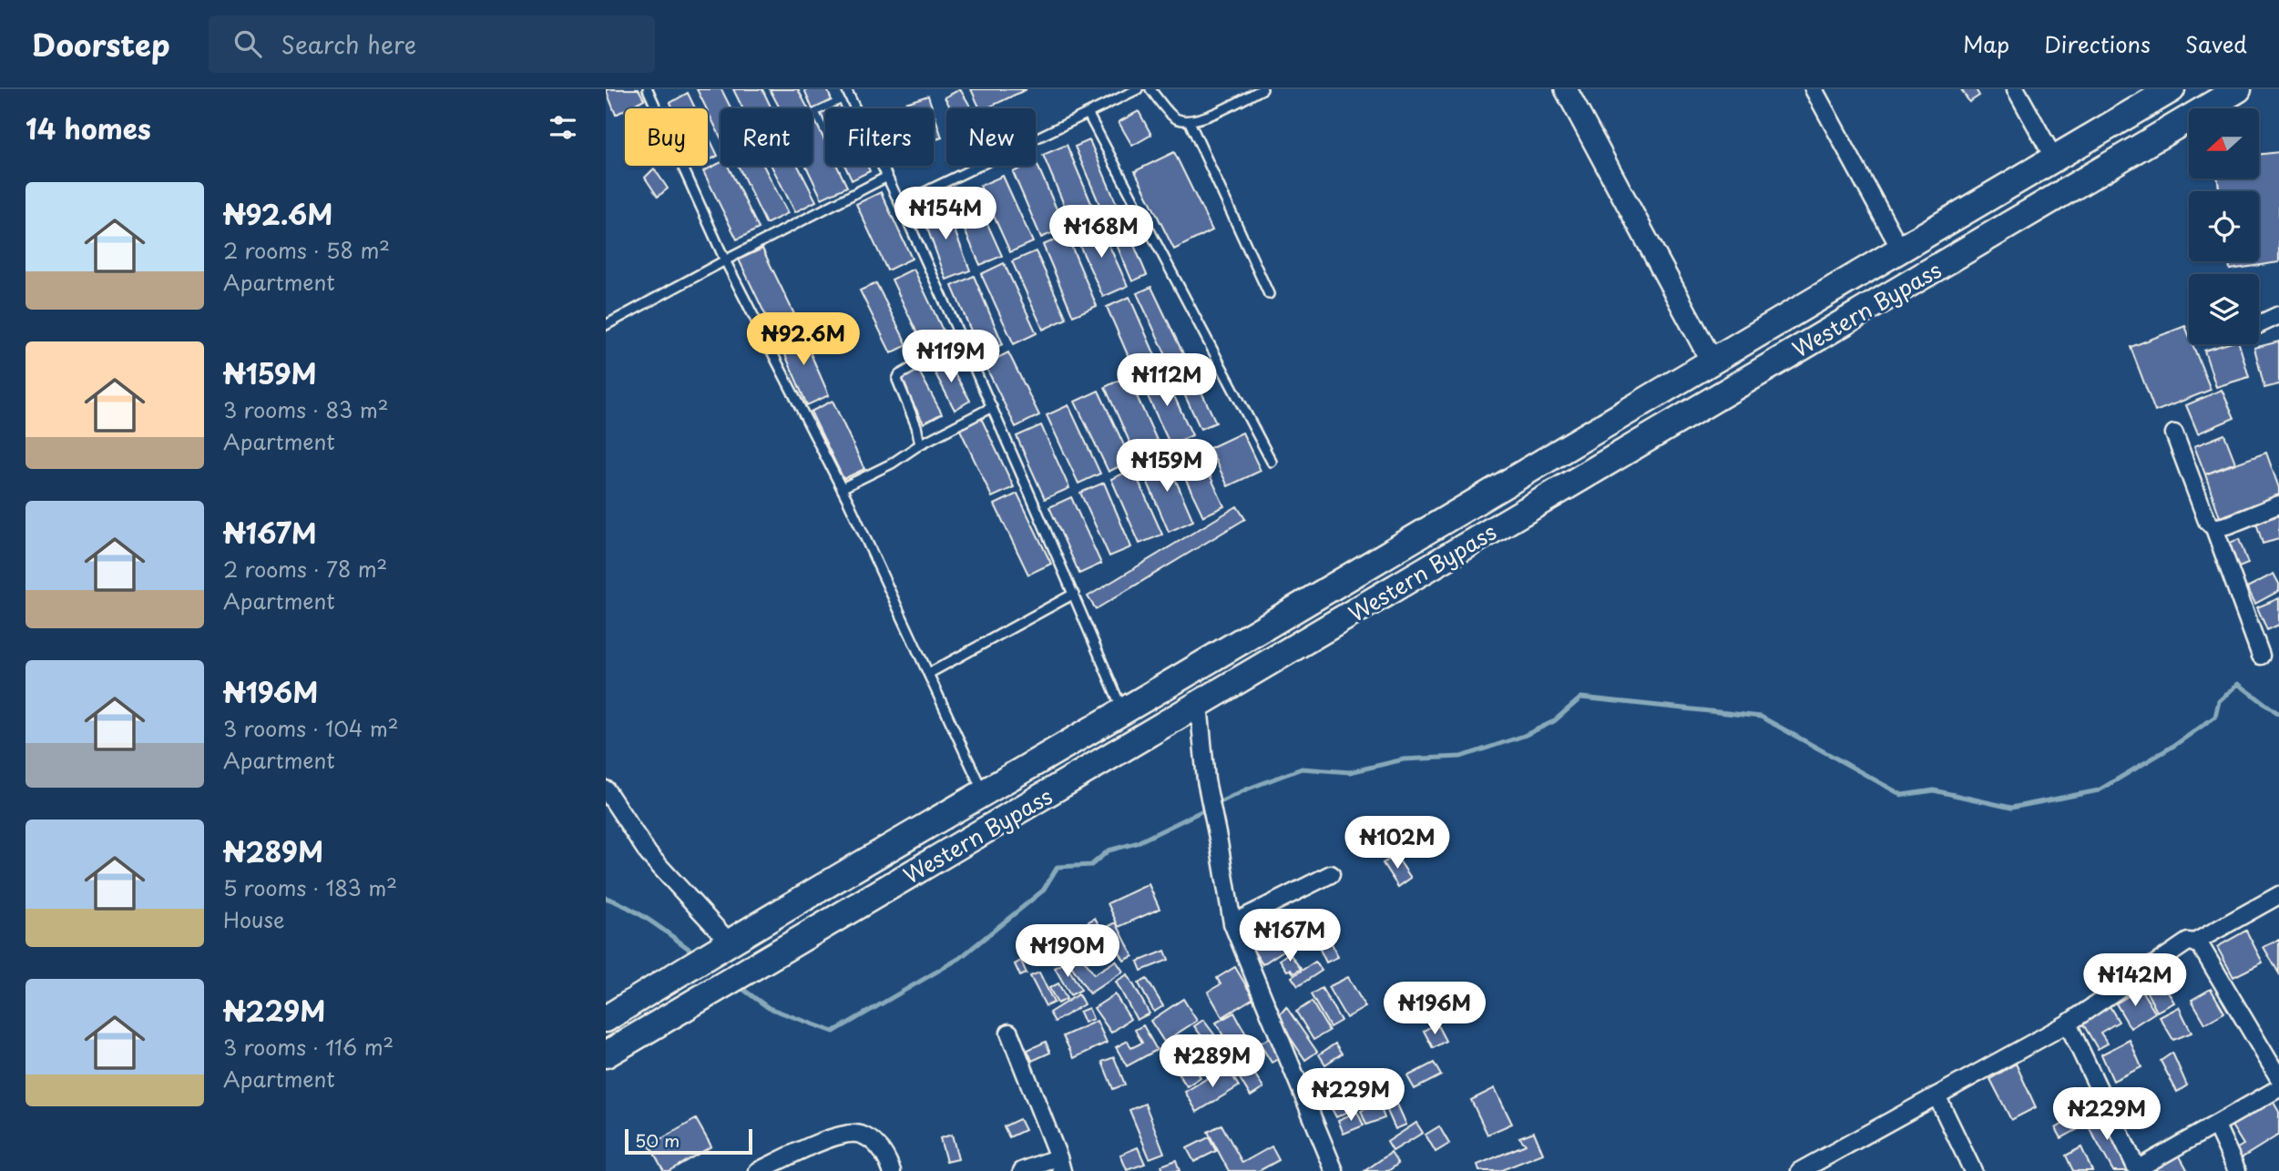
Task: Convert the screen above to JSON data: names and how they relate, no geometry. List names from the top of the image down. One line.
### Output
{"streets":{"main road":["Western Bypass"]},"scale_bar":"50 m","north":"left","page":{"header":"Doorstep","search":"Search here","nav":["Map","Directions","Saved"],"heading":"14 homes","chip":["Buy","Rent","Filters","New"],"list":[{"name":"₦92.6M","note":"2 rooms · 58 m² · Apartment"},{"name":"₦159M","note":"3 rooms · 83 m² · Apartment"},{"name":"₦167M","note":"2 rooms · 78 m² · Apartment"},{"name":"₦196M","note":"3 rooms · 104 m² · Apartment"},{"name":"₦289M","note":"5 rooms · 183 m² · House"},{"name":"₦229M","note":"3 rooms · 116 m² · Apartment"}],"price":["₦154M","₦168M","₦92.6M","₦119M","₦112M","₦159M","₦102M","₦167M","₦190M","₦142M","₦196M","₦289M","₦229M","₦229M"],"scale":"50 m"}}
